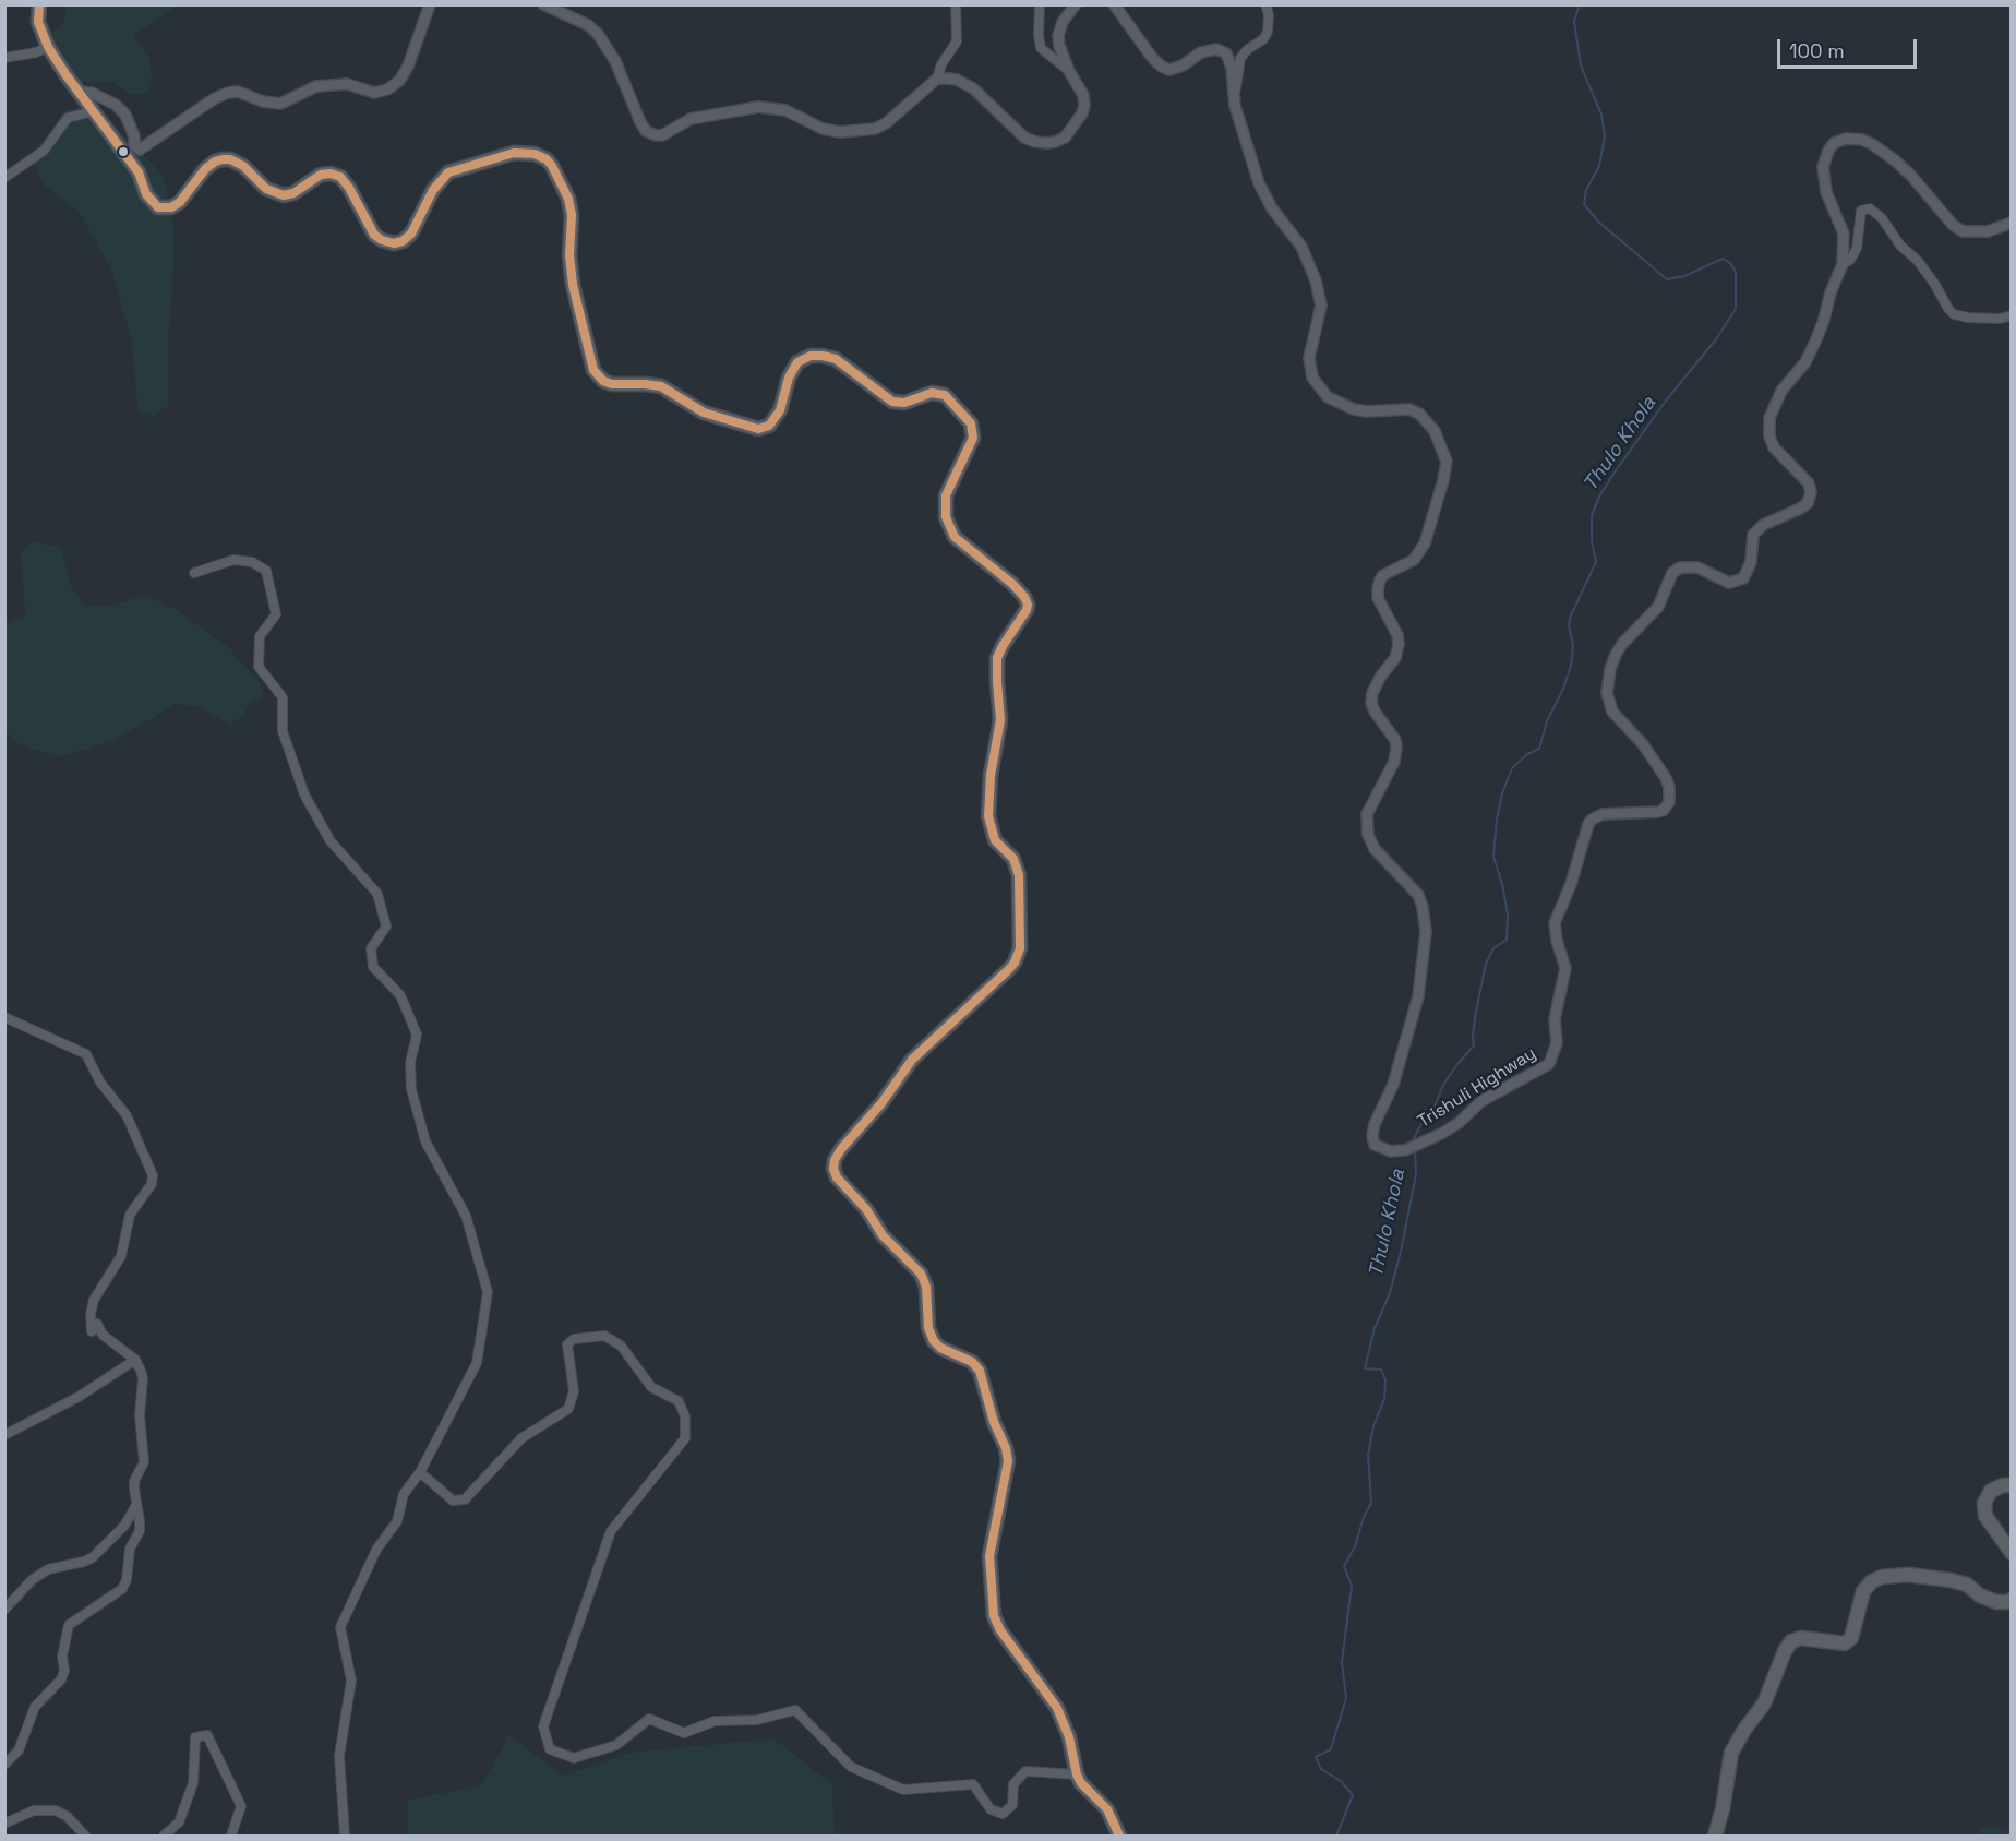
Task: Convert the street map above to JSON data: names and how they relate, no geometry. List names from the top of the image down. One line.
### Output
{"streets":{"street":["Trishuli Highway"]},"water":["Thulo Khola"],"scale_bar":"100 m"}
